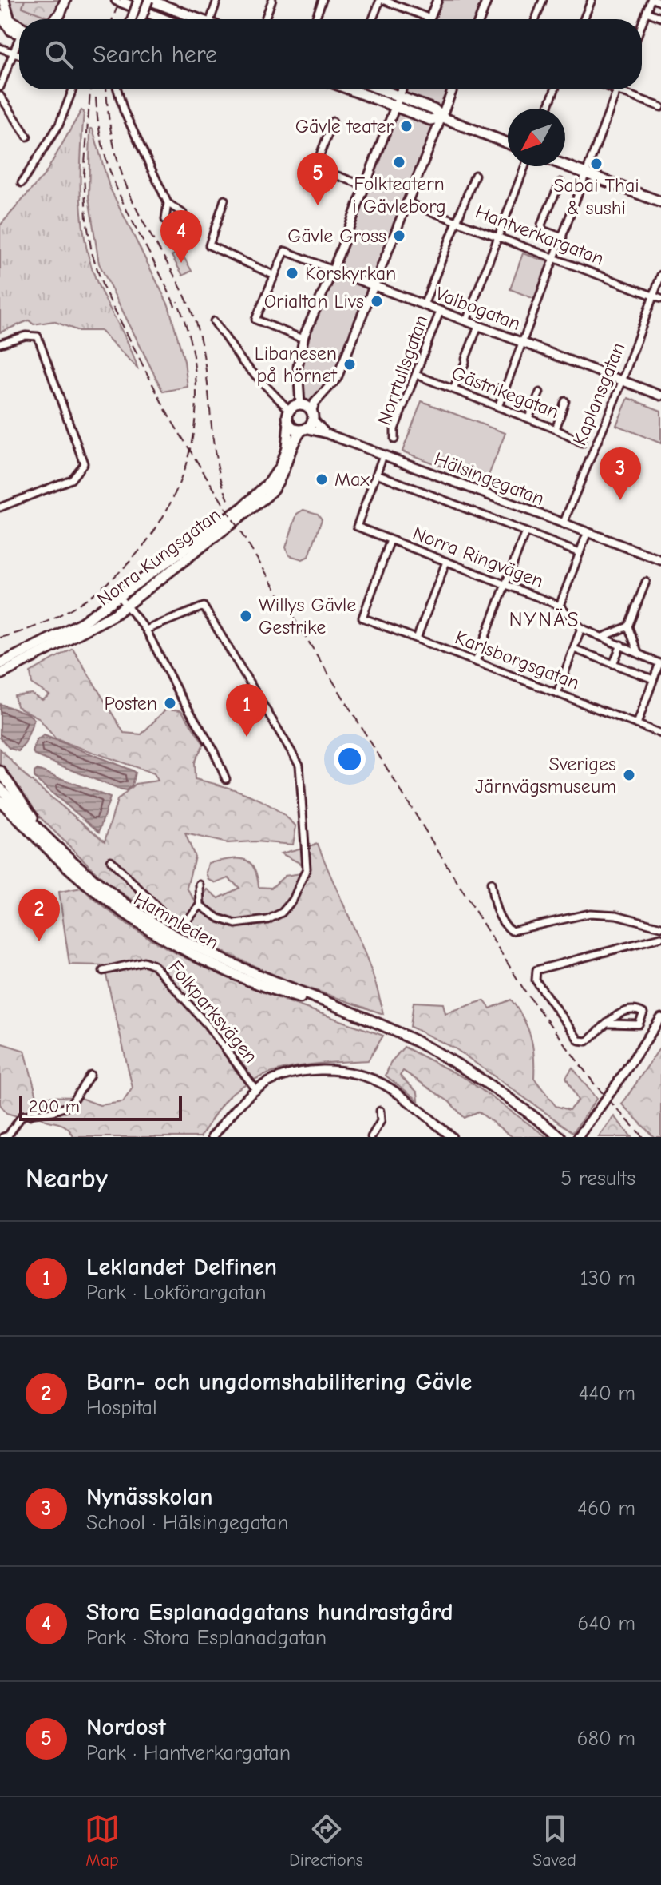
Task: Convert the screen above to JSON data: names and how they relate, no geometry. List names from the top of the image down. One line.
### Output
{"streets":{"main road":["Norra Kungsgatan","Hamnleden"],"street":["Hantverkargatan","Valbogatan","Norrtullsgatan","Gästrikegatan","Kaplansgatan","Hälsingegatan","Norra Ringvägen","Karlsborgsgatan","Folkparksvägen"]},"crossings":[["Hantverkargatan","Kaplansgatan"],["Valbogatan","Norrtullsgatan"],["Valbogatan","Kaplansgatan"],["Norrtullsgatan","Gästrikegatan"],["Kaplansgatan","Hälsingegatan"],["Hälsingegatan","Norra Kungsgatan"],["Hälsingegatan","Norra Ringvägen"],["Norra Ringvägen","Karlsborgsgatan"]],"districts":["NYNÄS"],"places":["Gävle teater","Folkteatern i Gävleborg","Sabai Thai & sushi","Gävle Gross","Korskyrkan","Orialtan Livs","Libanesen på hörnet","Max","Willys Gävle Gestrike","Posten","Sveriges Järnvägsmuseum"],"scale_bar":"200 m","north":"bottom left","page":{"search":"Search here","pins":["5","4","3","1","2"],"scale":"200 m","heading":["Nearby","5 results"],"list":[{"mark":"1","name":"Leklandet Delfinen","note":"Park · Lokförargatan","value":"130 m"},{"mark":"2","name":"Barn- och ungdomshabilitering Gävle","note":"Hospital","value":"440 m"},{"mark":"3","name":"Nynässkolan","note":"School · Hälsingegatan","value":"460 m"},{"mark":"4","name":"Stora Esplanadgatans hundrastgård","note":"Park · Stora Esplanadgatan","value":"640 m"},{"mark":"5","name":"Nordost","note":"Park · Hantverkargatan","value":"680 m"}],"nav":["Map","Directions","Saved"]}}
